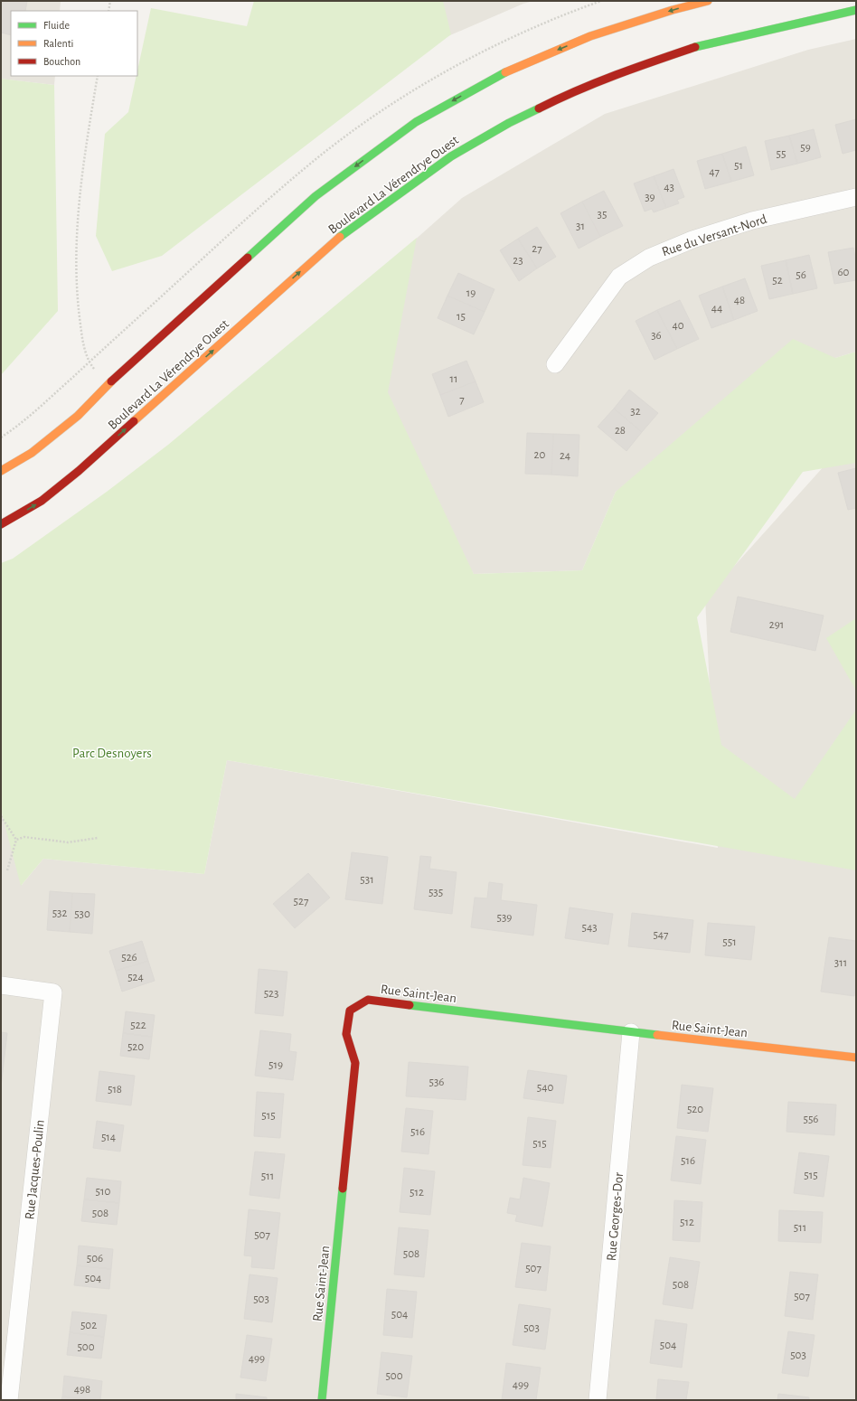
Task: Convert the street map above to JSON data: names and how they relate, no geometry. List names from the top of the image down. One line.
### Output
{"streets":{"main road":["Boulevard La Vérendrye Ouest","Rue Saint-Jean"],"street":["Rue du Versant-Nord","Rue Jacques-Poulin","Rue Georges-Dor"]},"crossings":[["Rue Saint-Jean","Rue Georges-Dor"]],"parks":["Parc Desnoyers"],"house_numbers":["59","55","51","47","43","39","35","31","27","23","60","56","52","19","48","44","15","40","36","11","7","32","28","20","24","291","531","535","527","532","530","539","543","547","551","526","311","524","523","522","520","519","536","540","518","520","515","556","516","514","515","516","515","511","510","512","508","512","511","507","508","506","507","504","508","507","503","504","502","503","504","500","503","499","500","499","498"],"legend":["Fluide","Ralenti","Bouchon"]}
